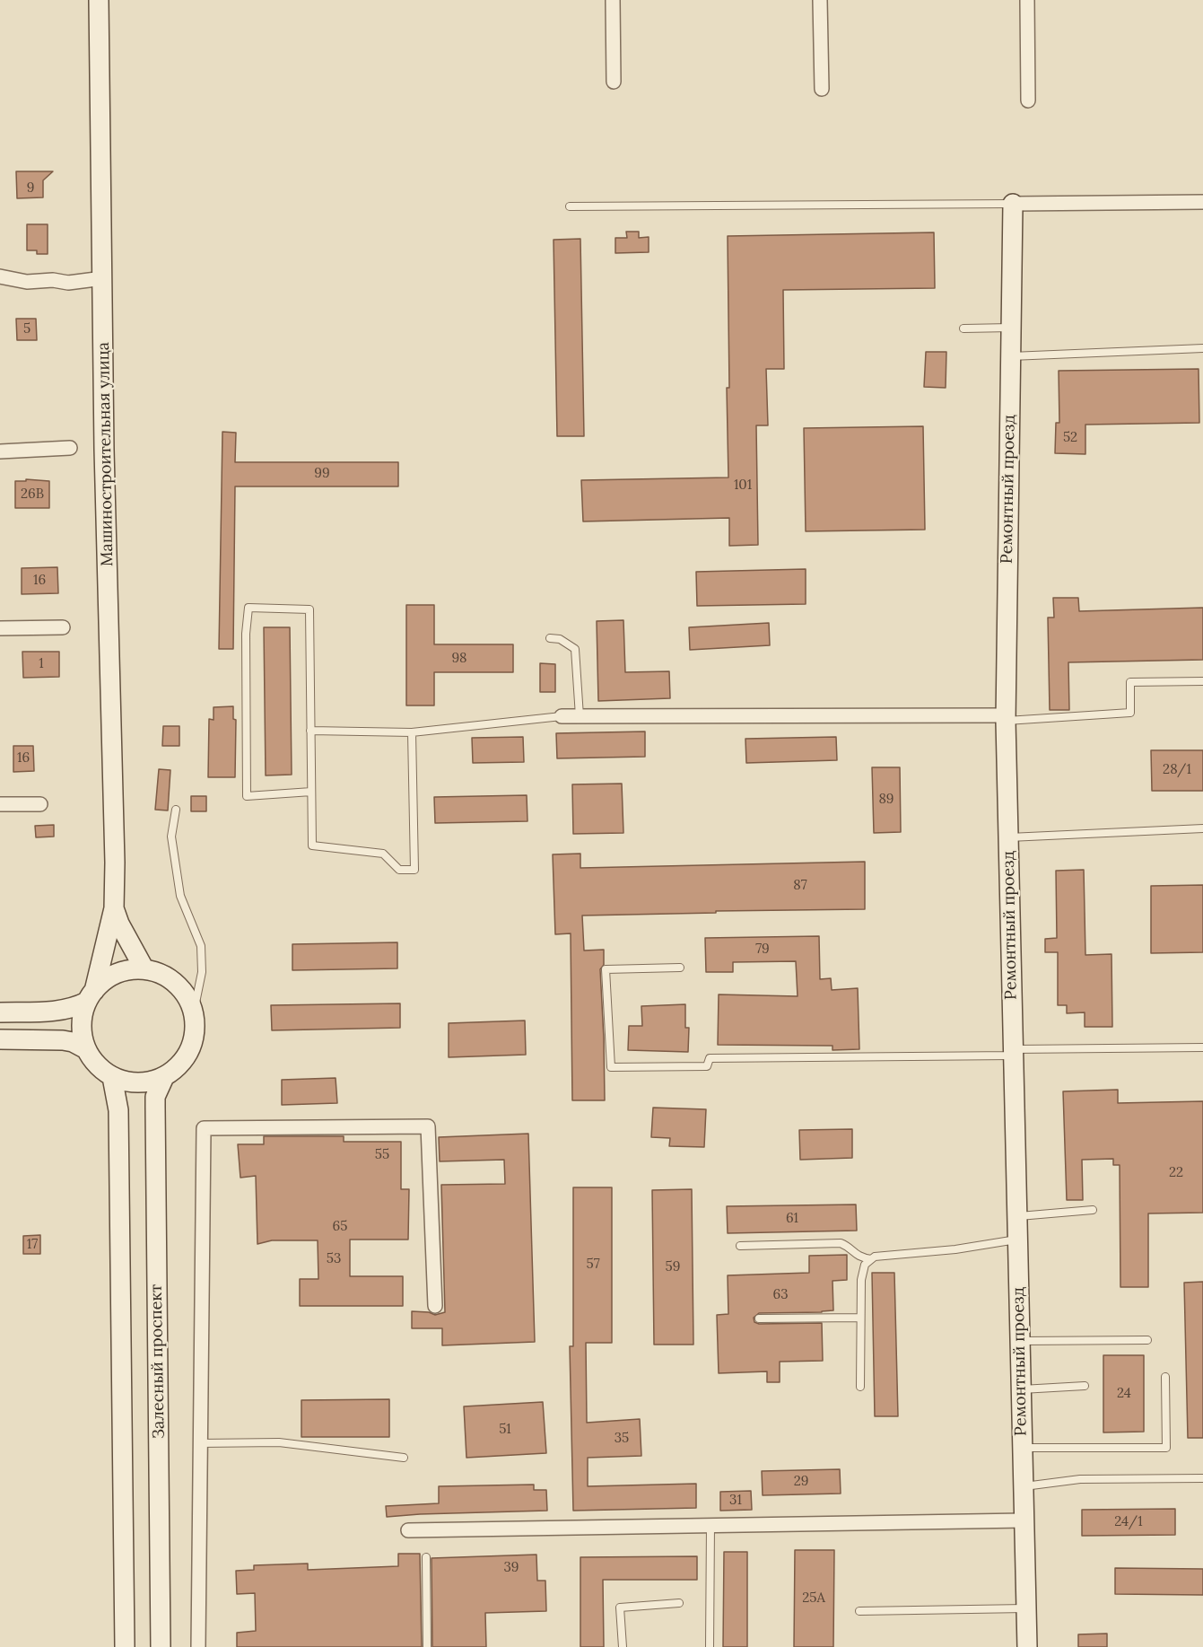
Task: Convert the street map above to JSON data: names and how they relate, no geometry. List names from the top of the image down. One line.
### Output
{"streets":{"street":["Машиностроительная улица","Ремонтный проезд","Залесный проспект"]},"crossings":[["Машиностроительная улица","Залесный проспект"]],"house_numbers":["9","5","52","99","101","26В","16","98","1","16","28/1","89","87","79","55","22","61","65","17","53","57","59","63","24","51","35","29","31","24/1","39","25А"]}
